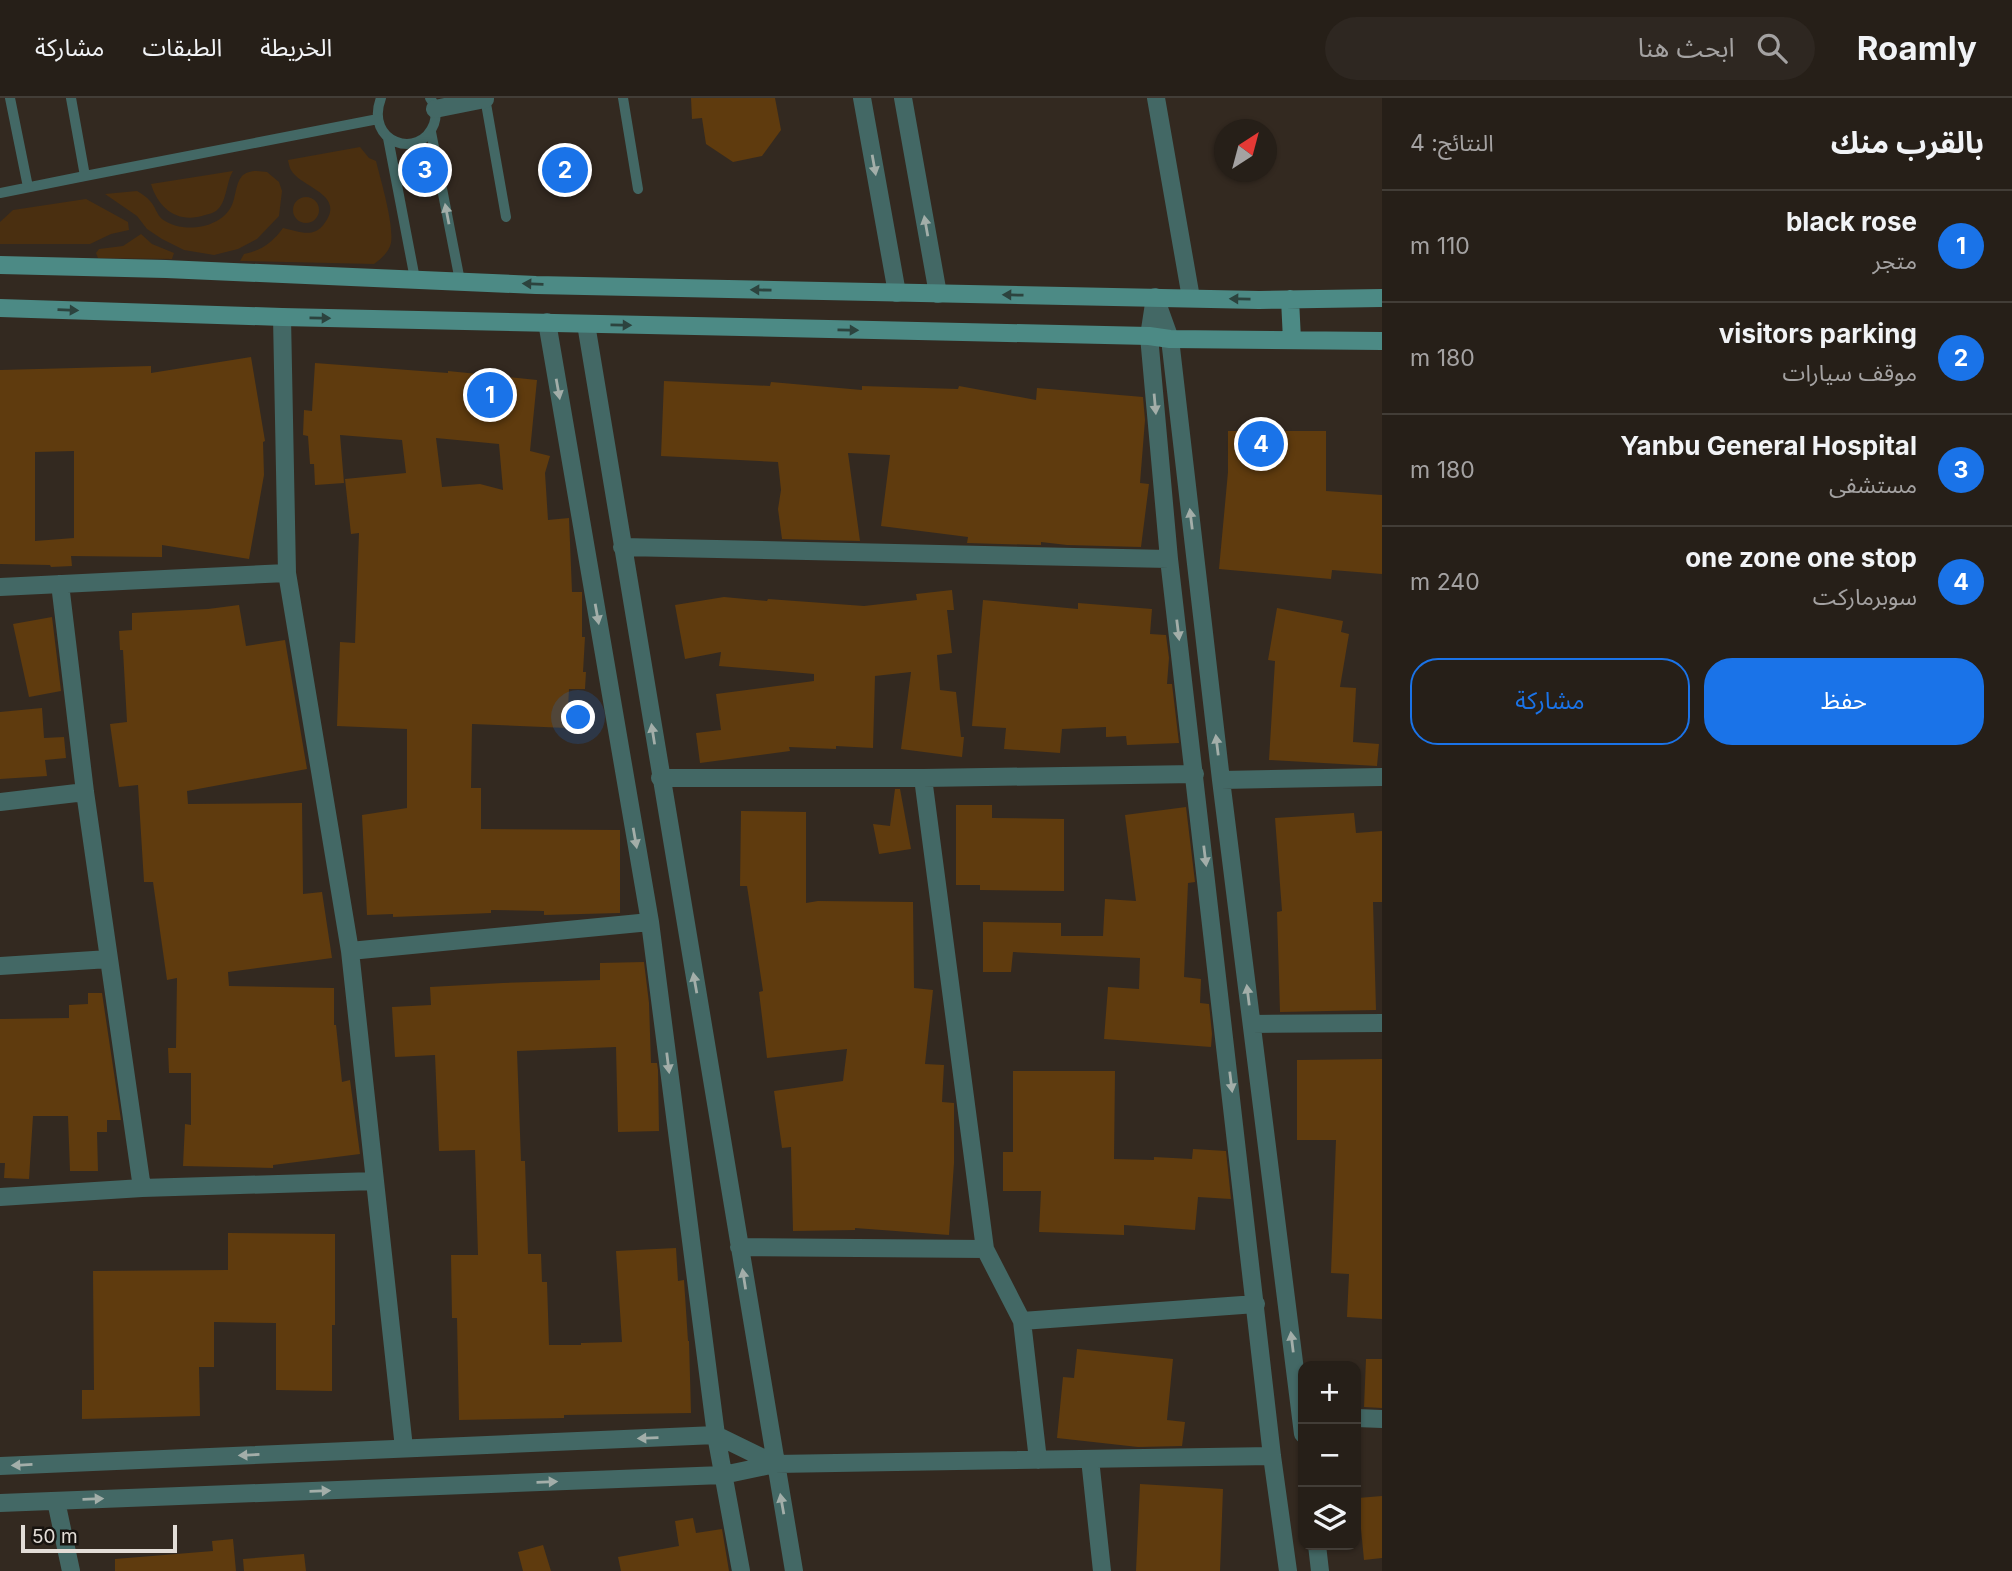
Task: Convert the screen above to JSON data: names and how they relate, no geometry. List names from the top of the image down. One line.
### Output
{"scale_bar":"50 m","north":"top right","page":{"header":"Roamly","search":"ابحث هنا","nav":["الخريطة","الطبقات","مشاركة"],"heading":["بالقرب منك","النتائج: 4"],"pins":["2","3","1","4"],"list":[{"mark":"1","name":"black rose","note":"متجر","value":"110 m"},{"mark":"2","name":"visitors parking","note":"موقف سيارات","value":"180 m"},{"mark":"3","name":"Yanbu General Hospital","note":"مستشفى","value":"180 m"},{"mark":"4","name":"one zone one stop","note":"سوبرماركت","value":"240 m"}],"buttons":["حفظ","مشاركة"],"map_buttons":["+","−"],"scale":"50 m"}}
